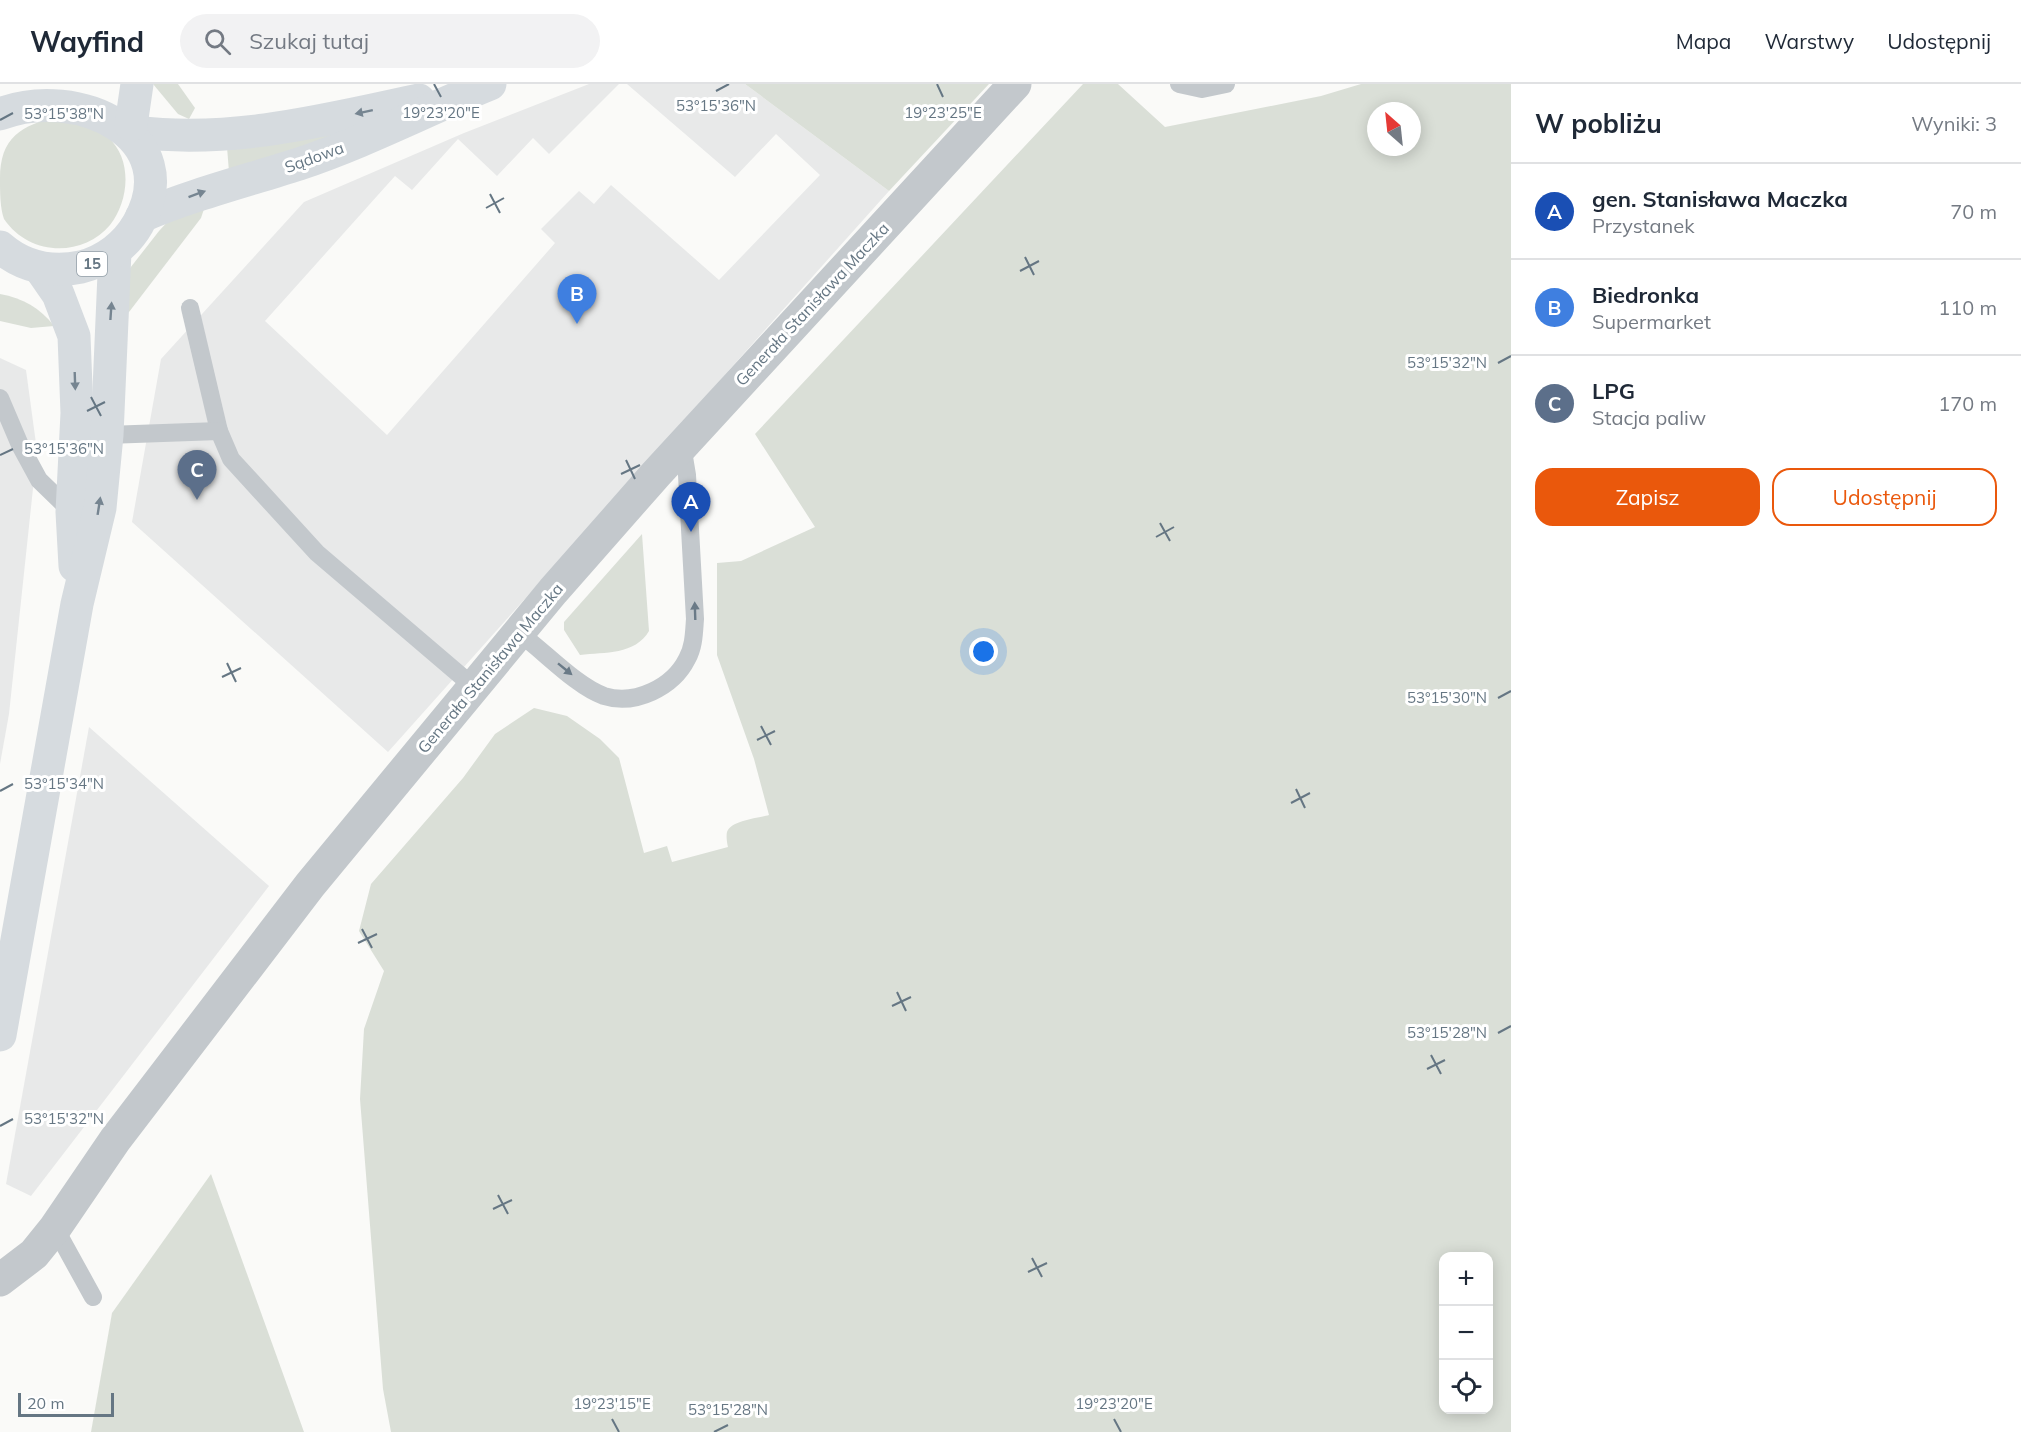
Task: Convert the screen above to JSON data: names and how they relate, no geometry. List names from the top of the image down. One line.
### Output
{"streets":{"main road":["Sądowa","15"],"street":["Generała Stanisława Maczka"]},"crossings":[["Sądowa","15"]],"scale_bar":"20 m","north":"top left","page":{"header":"Wayfind","search":"Szukaj tutaj","nav":["Mapa","Warstwy","Udostępnij"],"heading":["W pobliżu","Wyniki: 3"],"list":[{"mark":"A","name":"gen. Stanisława Maczka","note":"Przystanek","value":"70 m"},{"mark":"B","name":"Biedronka","note":"Supermarket","value":"110 m"},{"mark":"C","name":"LPG","note":"Stacja paliw","value":"170 m"}],"pins":["B","C","A"],"buttons":["Zapisz","Udostępnij"],"map_buttons":["+","−"],"scale":"20 m"},"coordinates":["53°15'36\"N","19°23'20\"E","19°23'25\"E","53°15'38\"N","53°15'32\"N","53°15'30\"N","53°15'34\"N","53°15'28\"N","19°23'15\"E"]}
